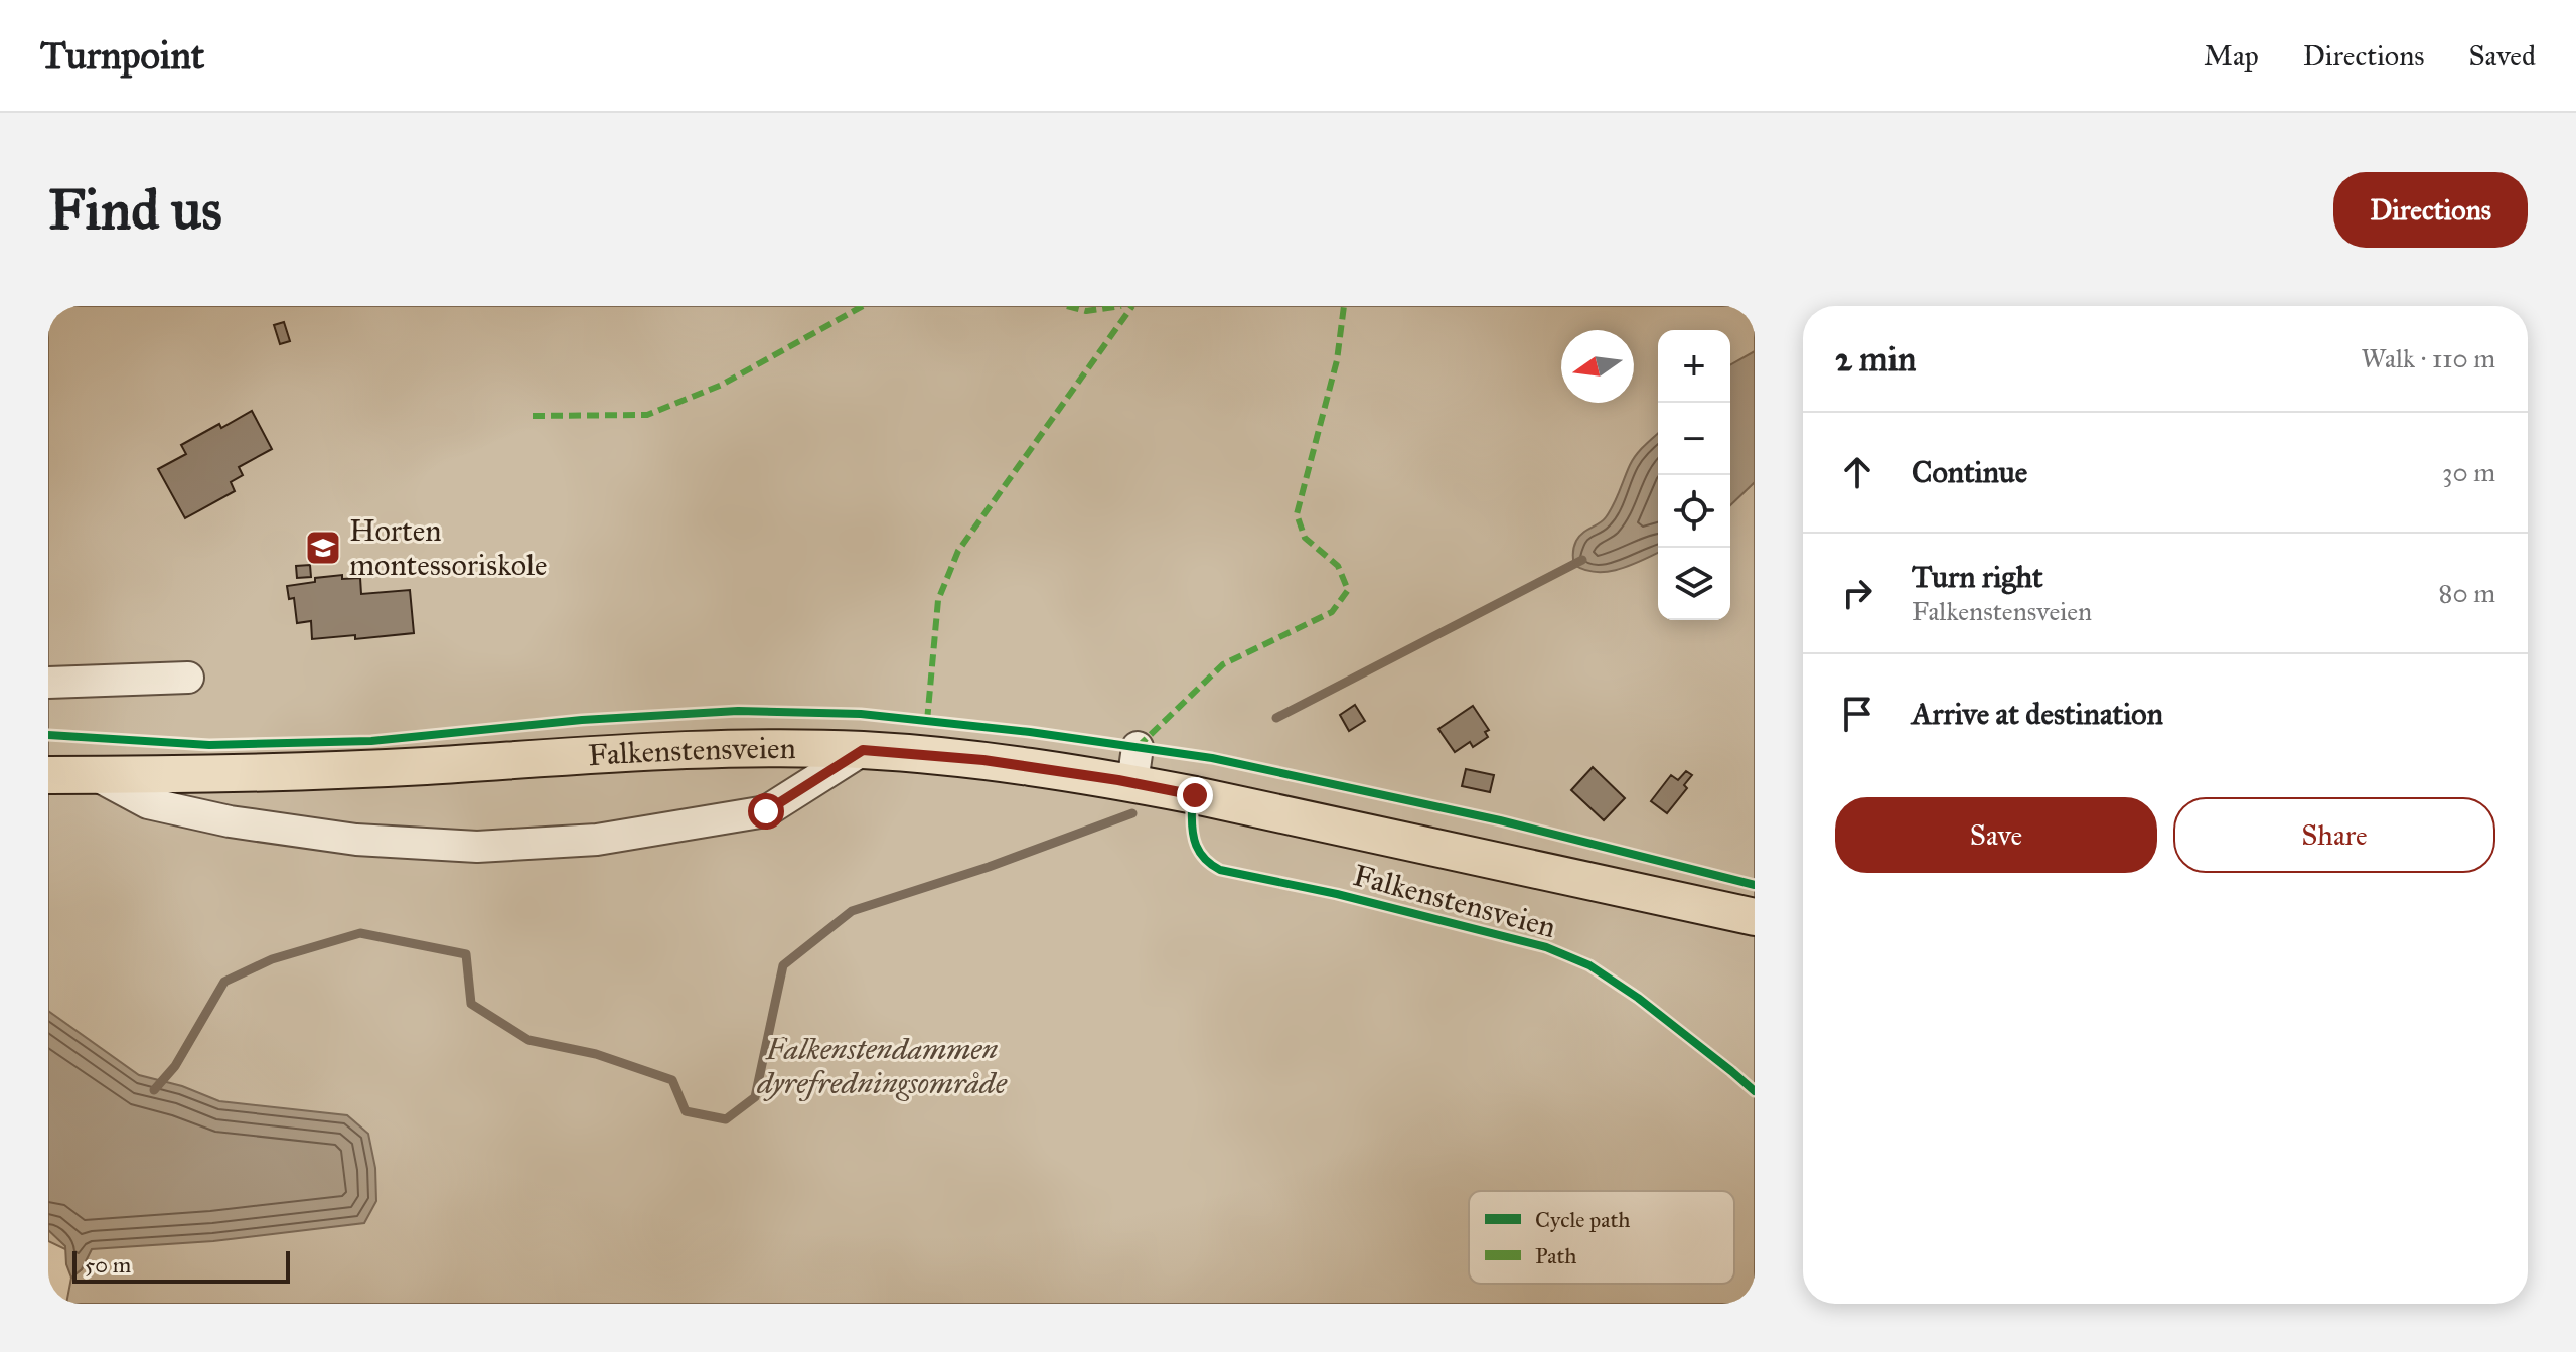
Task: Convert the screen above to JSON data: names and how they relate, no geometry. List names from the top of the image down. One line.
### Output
{"streets":{"main road":["Falkenstensveien"]},"parks":["Falkenstendammen dyrefredningsområde"],"places":{"school or university":["Horten montessoriskole"]},"legend":["Cycle path","Path"],"scale_bar":"50 m","north":"left","page":{"header":"Turnpoint","nav":["Map","Directions","Saved"],"buttons":["Directions",["Save","Share"]],"title":"Find us","heading":["2 min","Walk · 110 m"],"map_buttons":["+","−"],"list":[["Continue","30 m"],["Turn right","Falkenstensveien","80 m"],"Arrive at destination"],"scale":"50 m"}}
